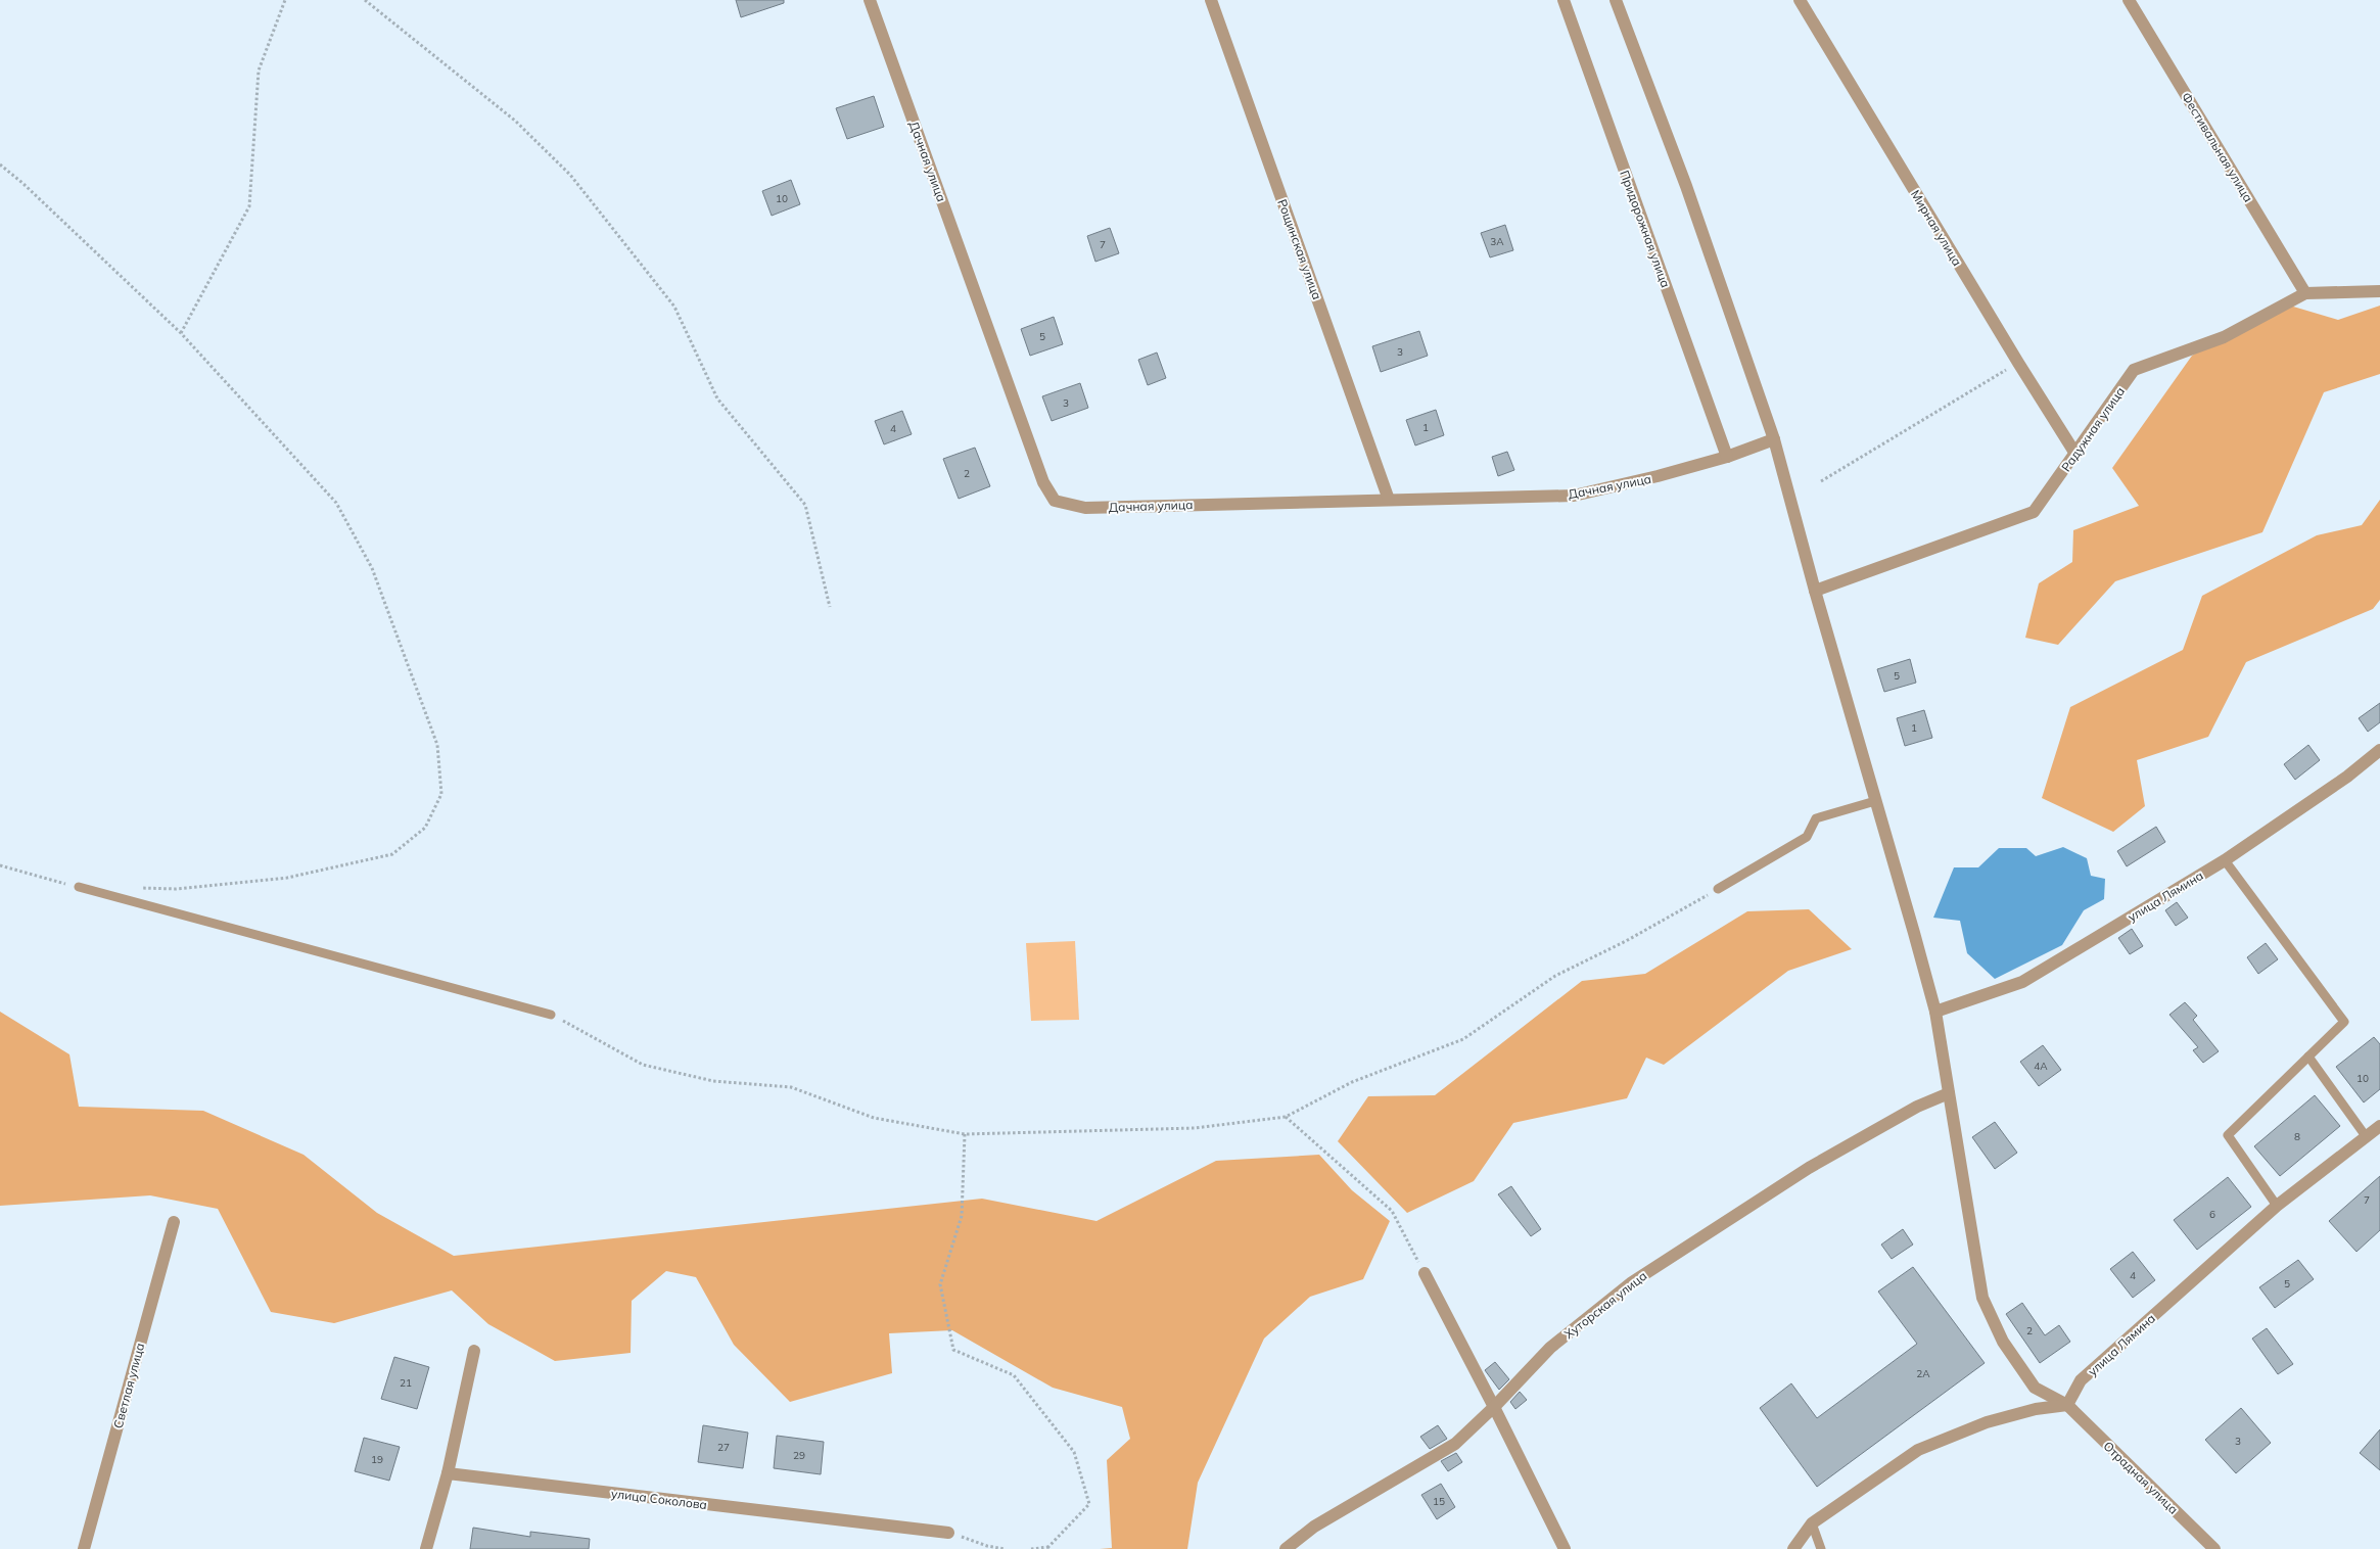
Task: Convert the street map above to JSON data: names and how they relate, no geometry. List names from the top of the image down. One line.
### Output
{"streets":{"street":["Фестивальная улица","Дачная улица","Мирная улица","Придорожная улица","Рощинская улица","Радужная улица","улица Лямина","Хуторская улица","Светлая улица","Отрадная улица","улица Соколова"]},"crossings":[["Фестивальная улица","Радужная улица"],["Дачная улица","Придорожная улица"],["Дачная улица","Рощинская улица"],["Дачная улица","Отрадная улица"],["Мирная улица","Радужная улица"],["Радужная улица","Отрадная улица"],["улица Лямина","Отрадная улица"],["Хуторская улица","Отрадная улица"]],"house_numbers":["10","3А","7","5","3","3","1","4","2","5","1","4А","10","8","7","6","4","5","2","2А","21","3","27","29","19","15"]}
